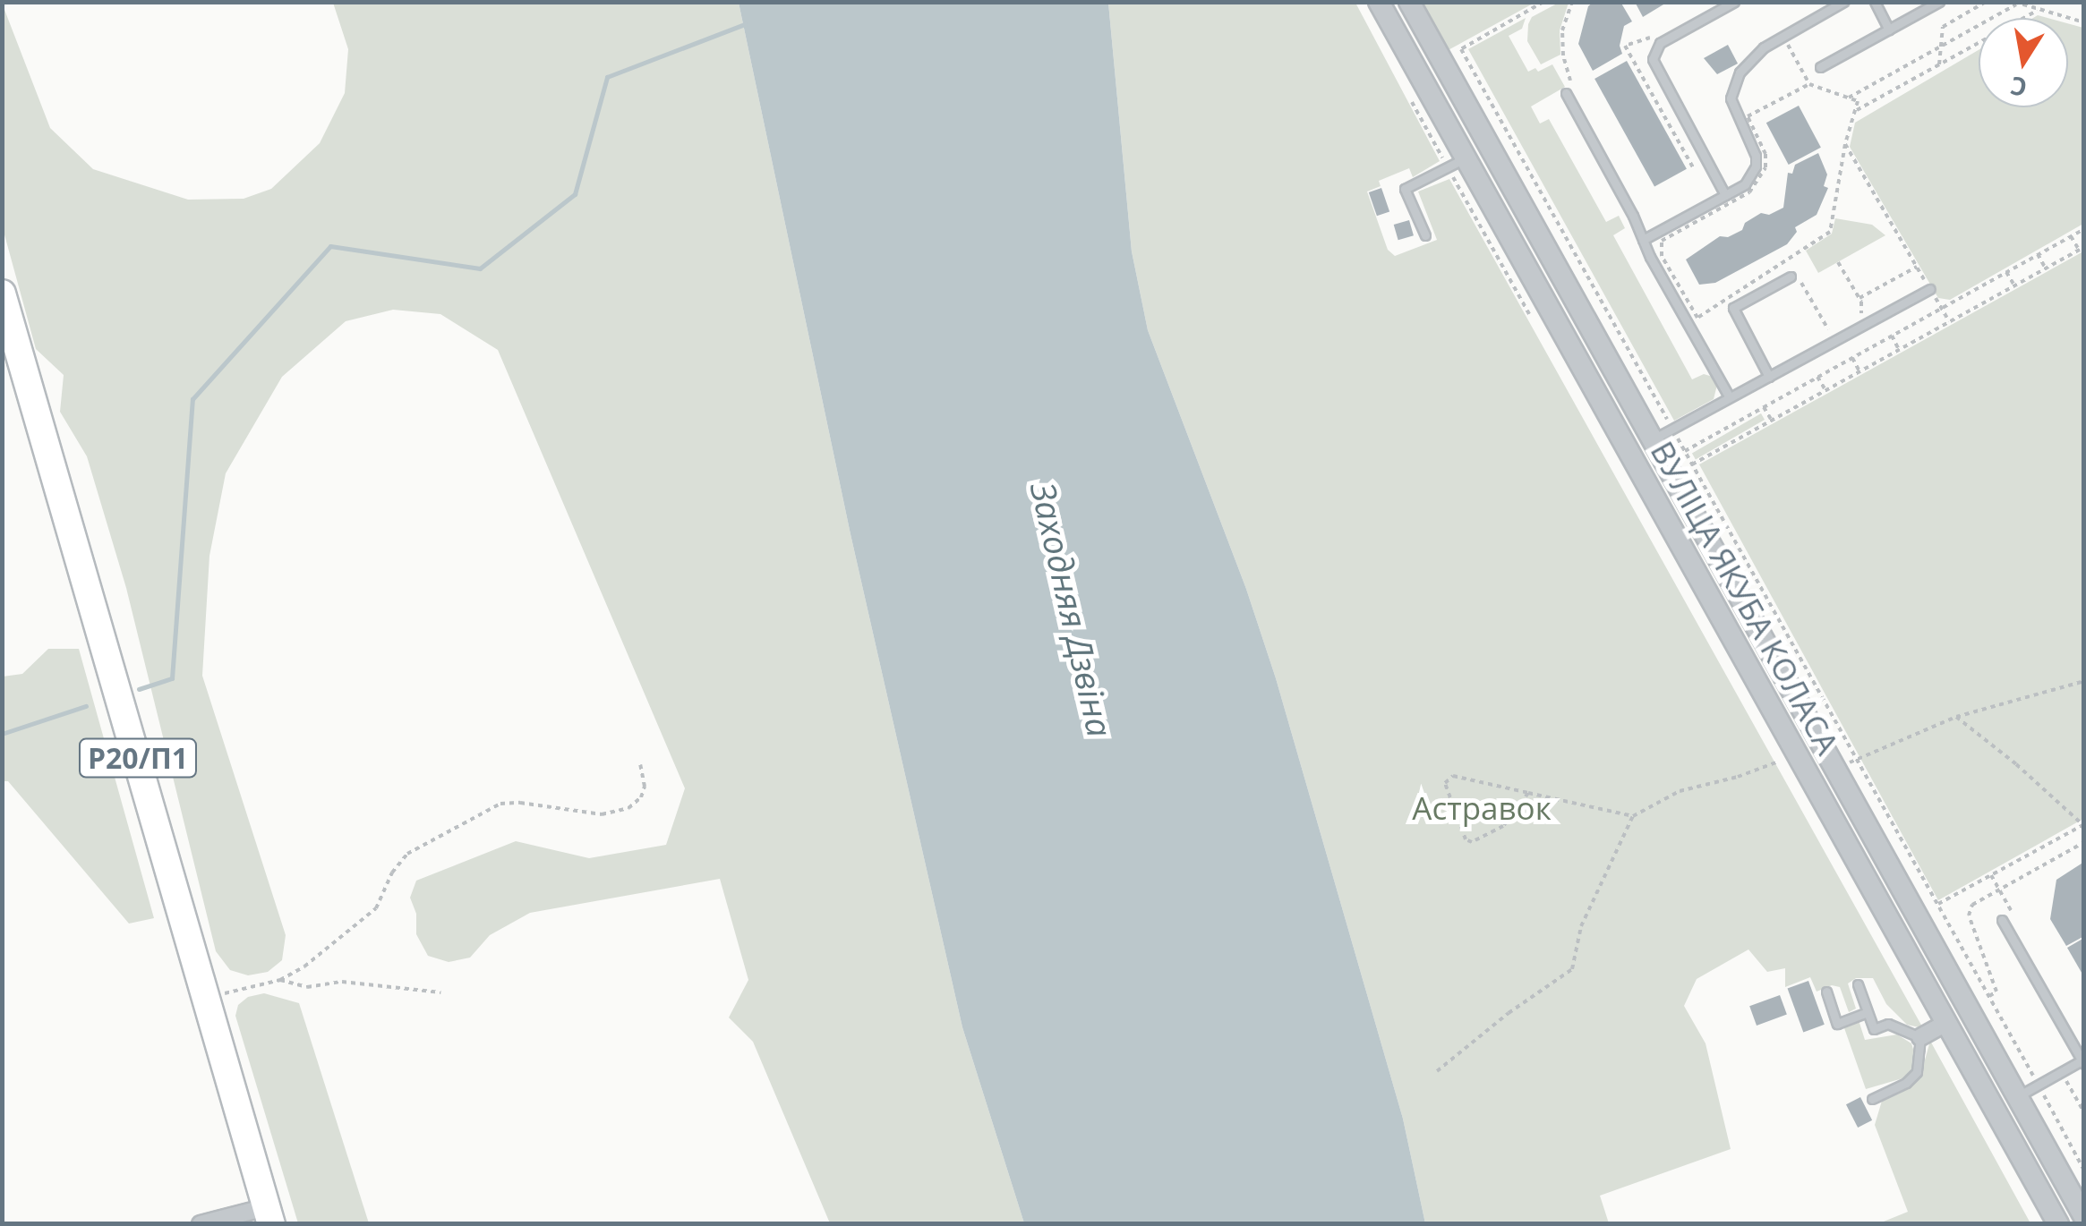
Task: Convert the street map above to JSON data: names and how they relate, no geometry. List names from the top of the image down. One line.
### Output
{"streets":{"main road":["Р20/П1"],"street":["ВУЛІЦА ЯКУБА КОЛАСА"]},"water":["Заходняя Дзвіна"],"parks":["Астравок"],"north":"bottom"}
